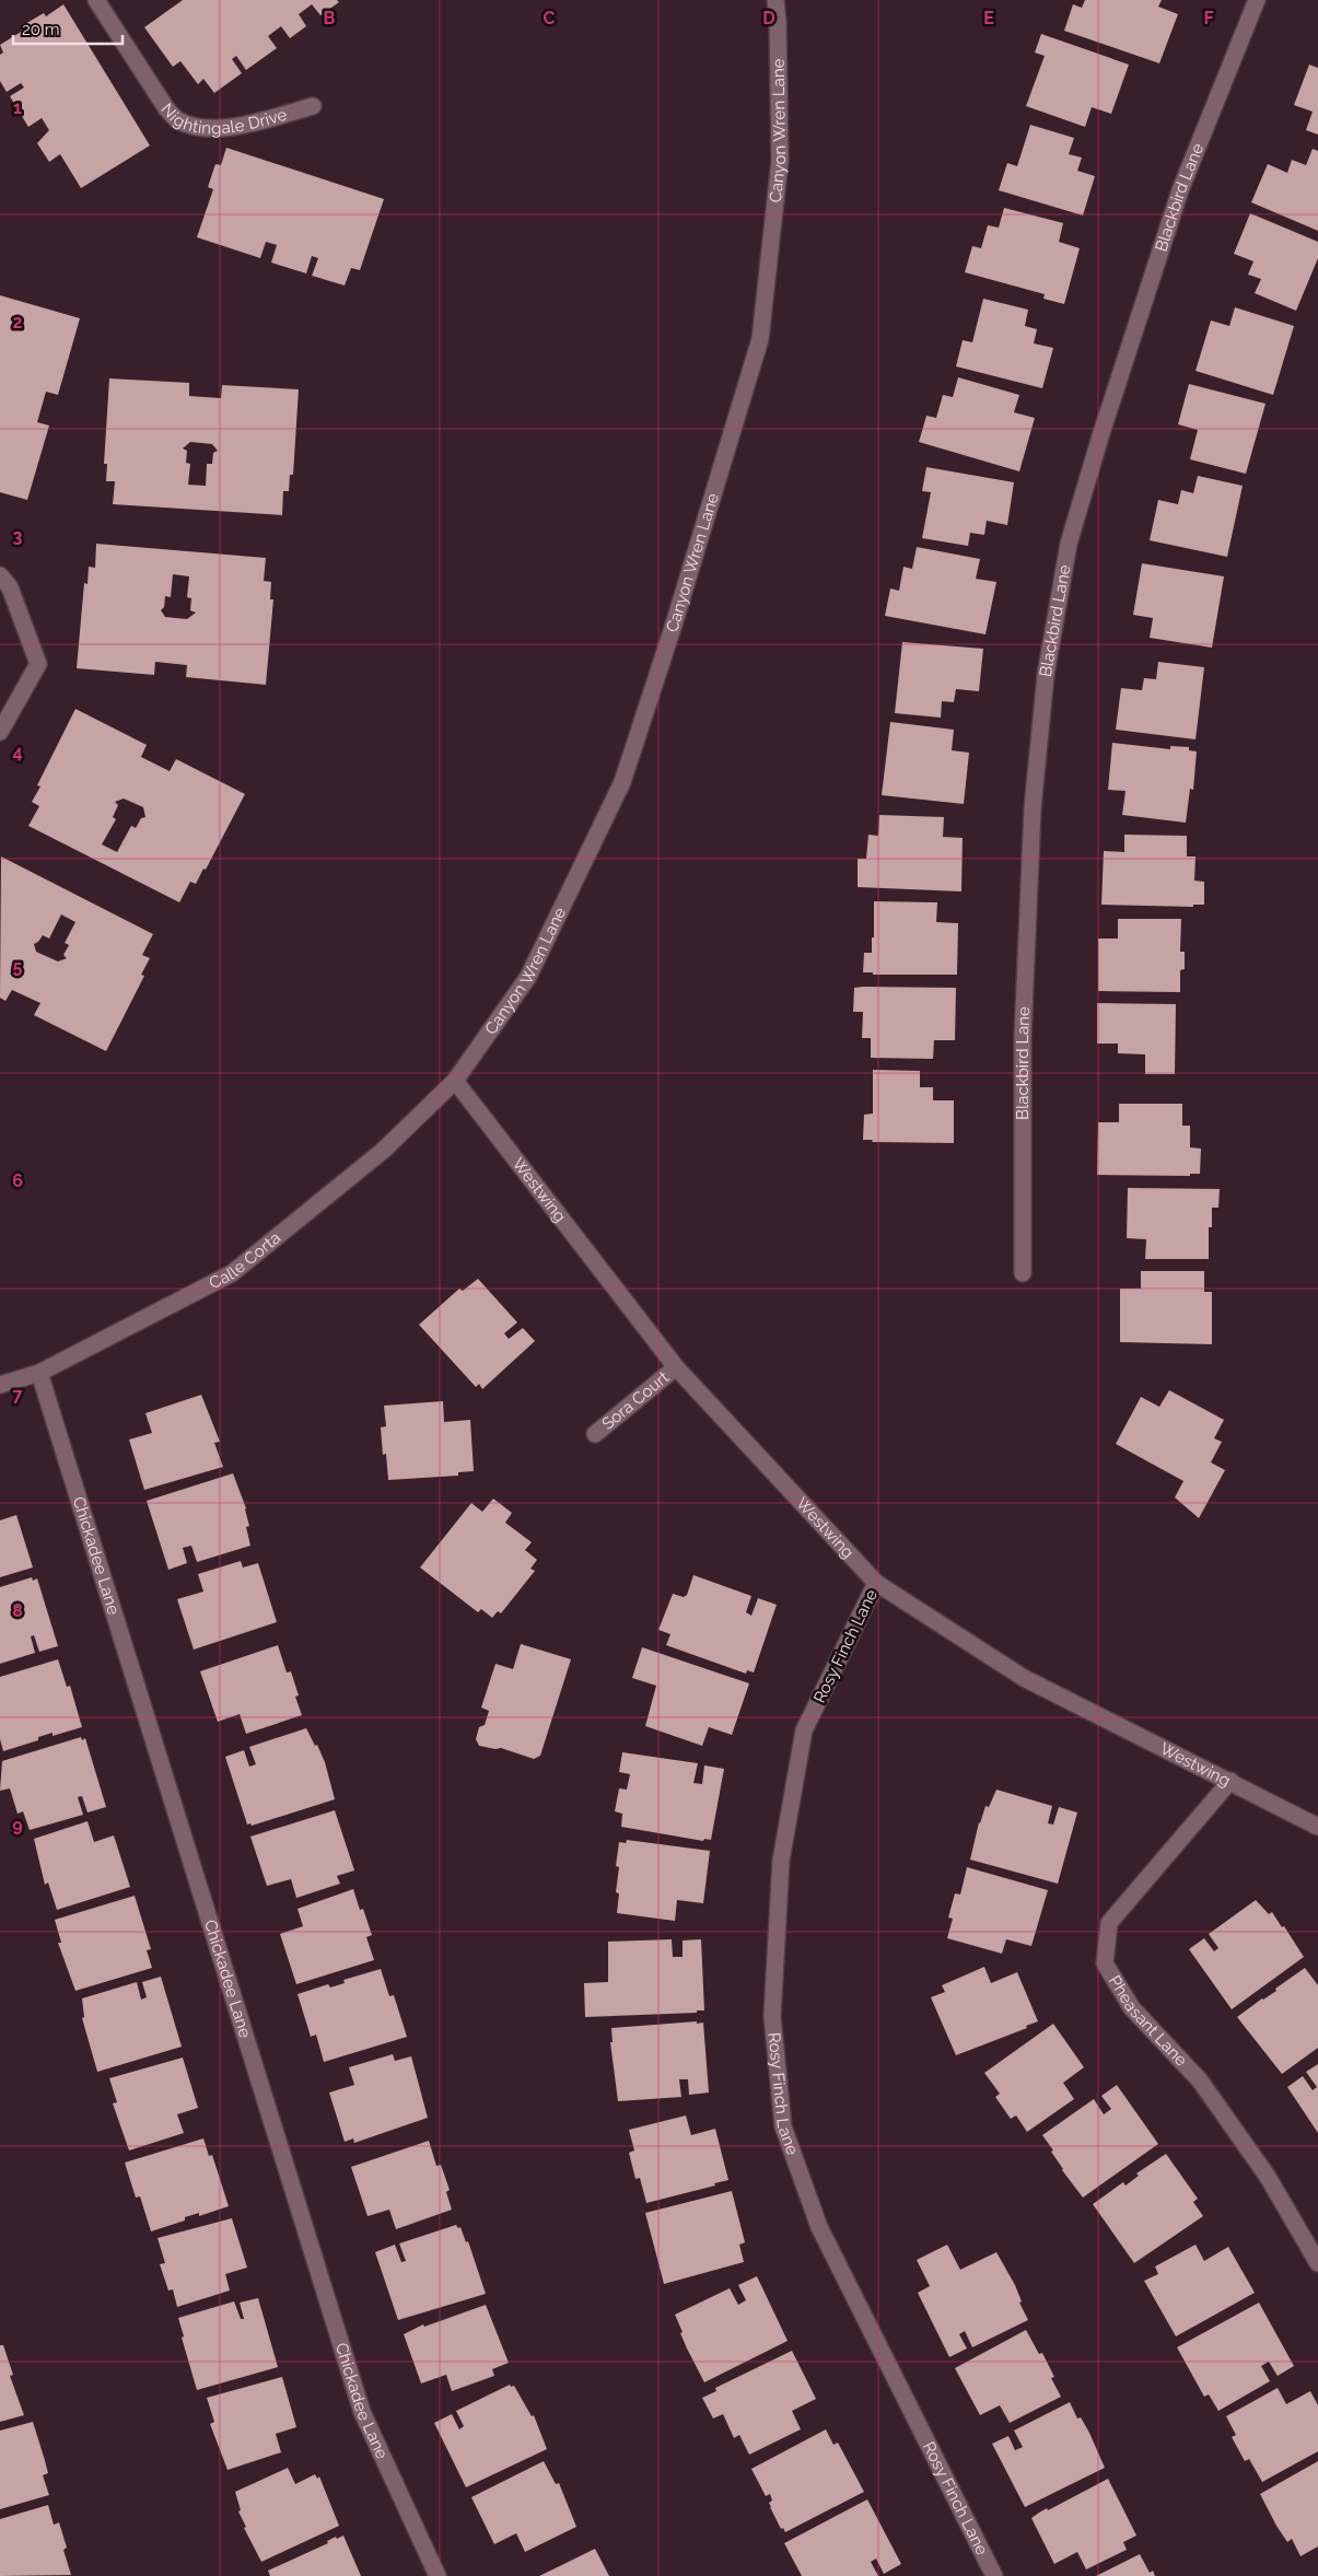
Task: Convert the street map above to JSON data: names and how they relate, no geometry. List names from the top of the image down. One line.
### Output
{"streets":{"street":["Nightingale Drive","Canyon Wren Lane","Blackbird Lane","Westwing","Calle Corta","Sora Court","Chickadee Lane","Rosy Finch Lane","Pheasant Lane"]},"crossings":[["Canyon Wren Lane","Westwing"],["Canyon Wren Lane","Calle Corta"],["Westwing","Calle Corta"],["Westwing","Sora Court"],["Westwing","Rosy Finch Lane"],["Westwing","Pheasant Lane"],["Calle Corta","Chickadee Lane"]],"scale_bar":"20 m","grid":{"columns":["B","C","D","E","F"],"rows":["1","2","3","4","5","6","7","8","9"]}}
